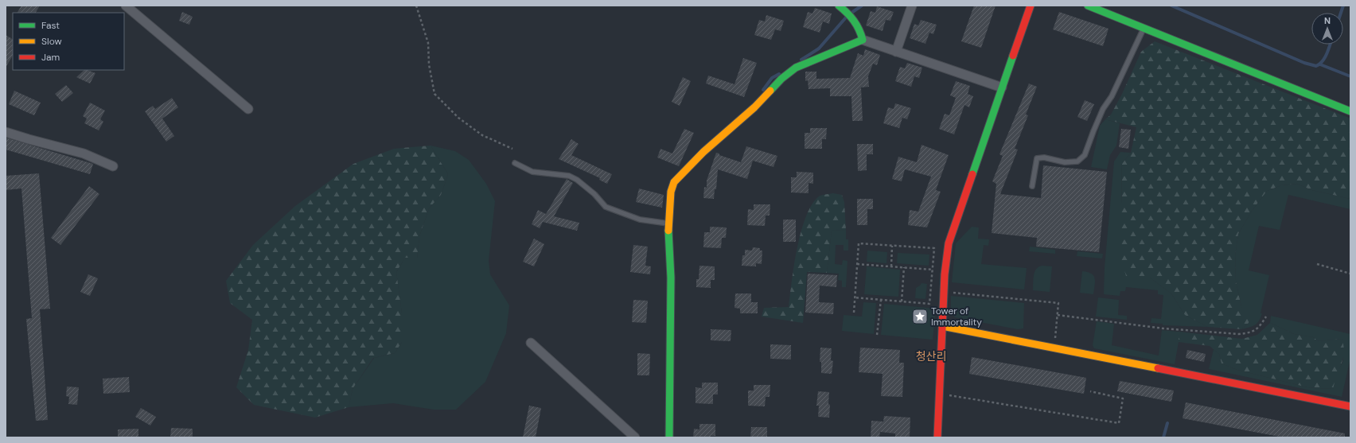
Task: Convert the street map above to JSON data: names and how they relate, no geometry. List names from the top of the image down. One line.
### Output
{"districts":["청산리"],"places":{"place":["Tower of Immortality"]},"legend":["Fast","Slow","Jam"],"north":"top"}
